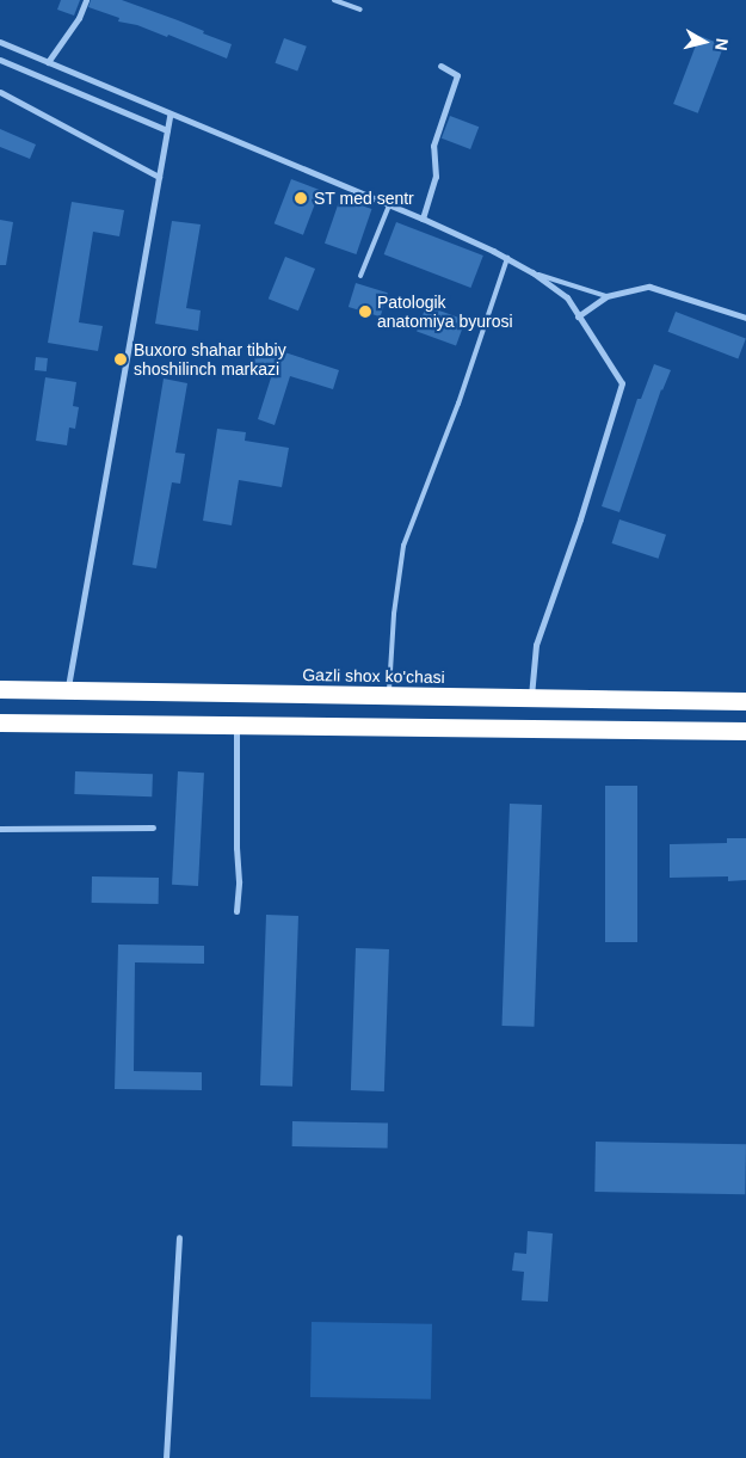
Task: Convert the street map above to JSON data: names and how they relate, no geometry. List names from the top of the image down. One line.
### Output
{"streets":{"highway":["Gazli shox ko'chasi"]},"places":["ST med sentr","Patologik anatomiya byurosi","Buxoro shahar tibbiy shoshilinch markazi"],"north":"right"}
